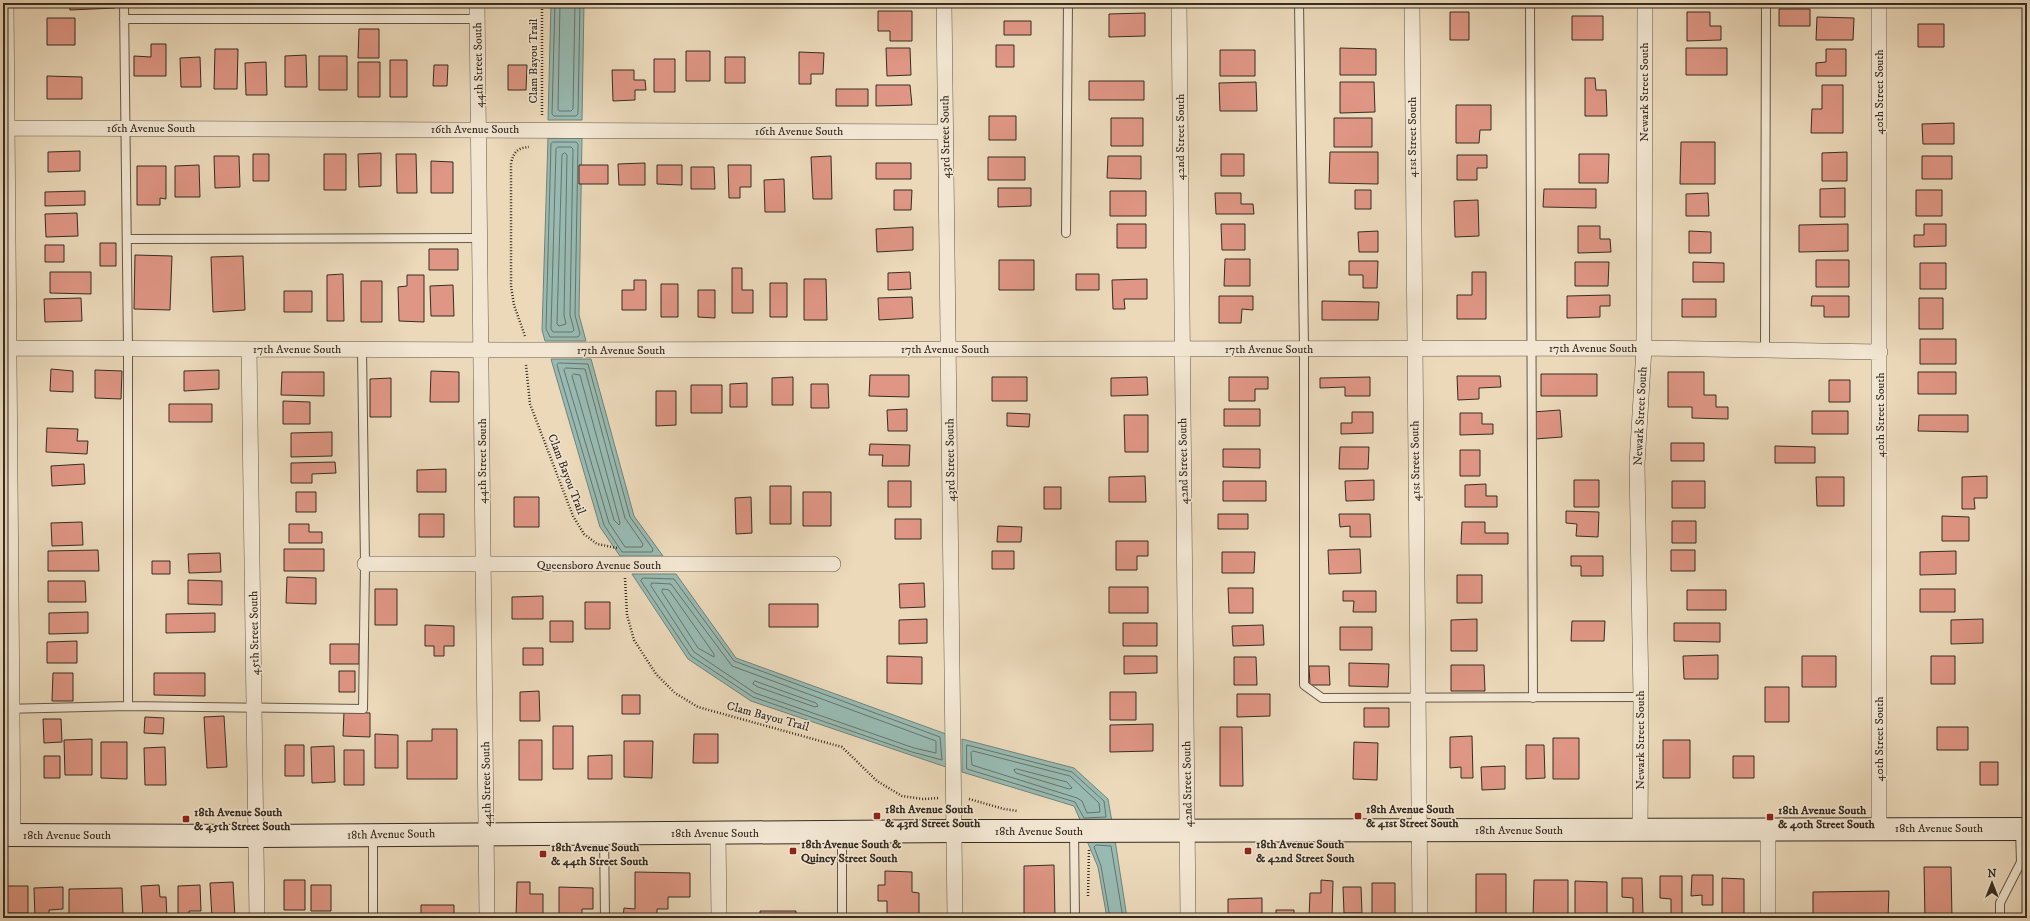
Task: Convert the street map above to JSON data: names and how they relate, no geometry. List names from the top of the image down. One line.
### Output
{"streets":{"street":["44th Street South","Newark Street South","40th Street South","16th Avenue South","43rd Street South","42nd Street South","41st Street South","17th Avenue South","Queensboro Avenue South","45th Street South","18th Avenue South"],"path":["Clam Bayou Trail"]},"crossings":[["Clam Bayou Trail","16th Avenue South"],["Clam Bayou Trail","43rd Street South"],["Clam Bayou Trail","17th Avenue South"],["Clam Bayou Trail","Queensboro Avenue South"],["44th Street South","16th Avenue South"],["44th Street South","17th Avenue South"],["44th Street South","Queensboro Avenue South"],["44th Street South","18th Avenue South"],["Newark Street South","17th Avenue South"],["Newark Street South","18th Avenue South"],["40th Street South","17th Avenue South"],["40th Street South","18th Avenue South"],["16th Avenue South","43rd Street South"],["43rd Street South","17th Avenue South"],["43rd Street South","18th Avenue South"],["42nd Street South","17th Avenue South"],["42nd Street South","18th Avenue South"],["41st Street South","17th Avenue South"],["41st Street South","18th Avenue South"],["17th Avenue South","45th Street South"],["45th Street South","18th Avenue South"]],"places":{"transit":["18th Avenue South & 43rd Street South","18th Avenue South & 41st Street South","18th Avenue South & 40th Street South","18th Avenue South & 45th Street South","18th Avenue South & Quincy Street South","18th Avenue South & 42nd Street South","18th Avenue South & 44th Street South"]},"north":"top"}
